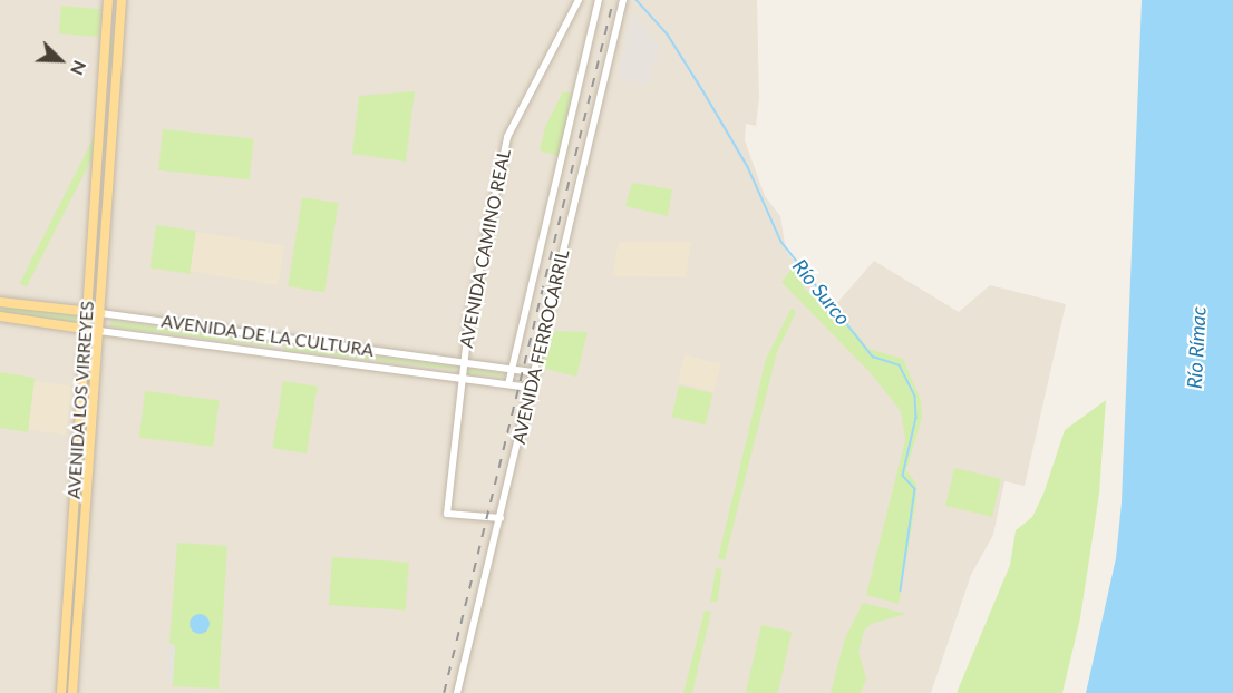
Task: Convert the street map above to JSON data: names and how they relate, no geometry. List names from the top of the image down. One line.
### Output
{"streets":{"main road":["AVENIDA DE LA CULTURA","AVENIDA LOS VIRREYES"],"street":["AVENIDA CAMINO REAL","AVENIDA FERROCARRIL"]},"crossings":[["AVENIDA CAMINO REAL","AVENIDA DE LA CULTURA"],["AVENIDA CAMINO REAL","AVENIDA FERROCARRIL"],["AVENIDA DE LA CULTURA","AVENIDA FERROCARRIL"],["AVENIDA DE LA CULTURA","AVENIDA LOS VIRREYES"]],"water":["Río Surco","Río Rímac"],"north":"bottom right"}
